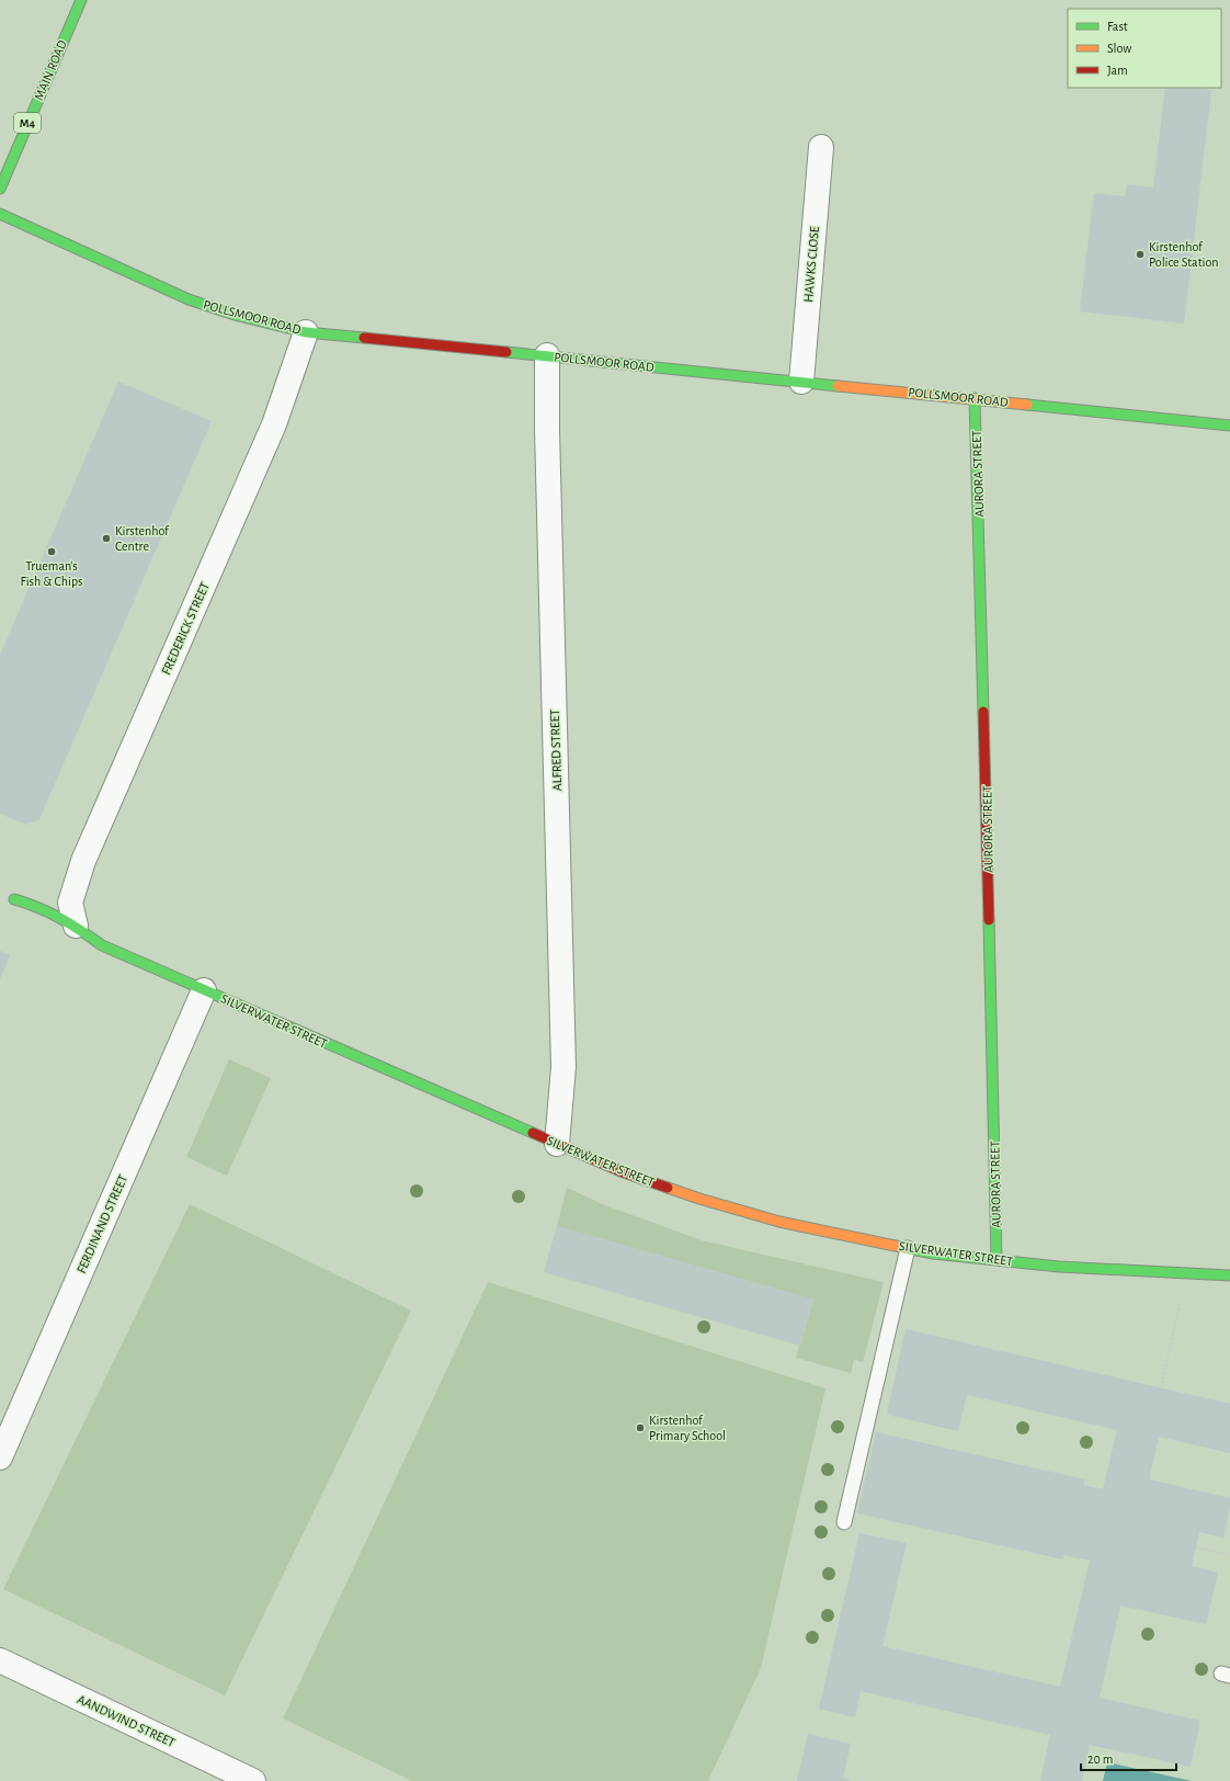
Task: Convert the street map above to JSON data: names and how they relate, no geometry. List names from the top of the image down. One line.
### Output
{"streets":{"street":["MAIN ROAD","M4","HAWKS CLOSE","POLLSMOOR ROAD","AURORA STREET","FREDERICK STREET","ALFRED STREET","SILVERWATER STREET","FERDINAND STREET","AANDWIND STREET"]},"crossings":[["HAWKS CLOSE","POLLSMOOR ROAD"],["POLLSMOOR ROAD","AURORA STREET"],["POLLSMOOR ROAD","FREDERICK STREET"],["POLLSMOOR ROAD","ALFRED STREET"],["AURORA STREET","SILVERWATER STREET"],["FREDERICK STREET","SILVERWATER STREET"],["ALFRED STREET","SILVERWATER STREET"],["SILVERWATER STREET","FERDINAND STREET"]],"places":["Kirstenhof Police Station","Kirstenhof Centre","Trueman's Fish & Chips","Kirstenhof Primary School"],"legend":["Fast","Slow","Jam"],"scale_bar":"20 m"}
